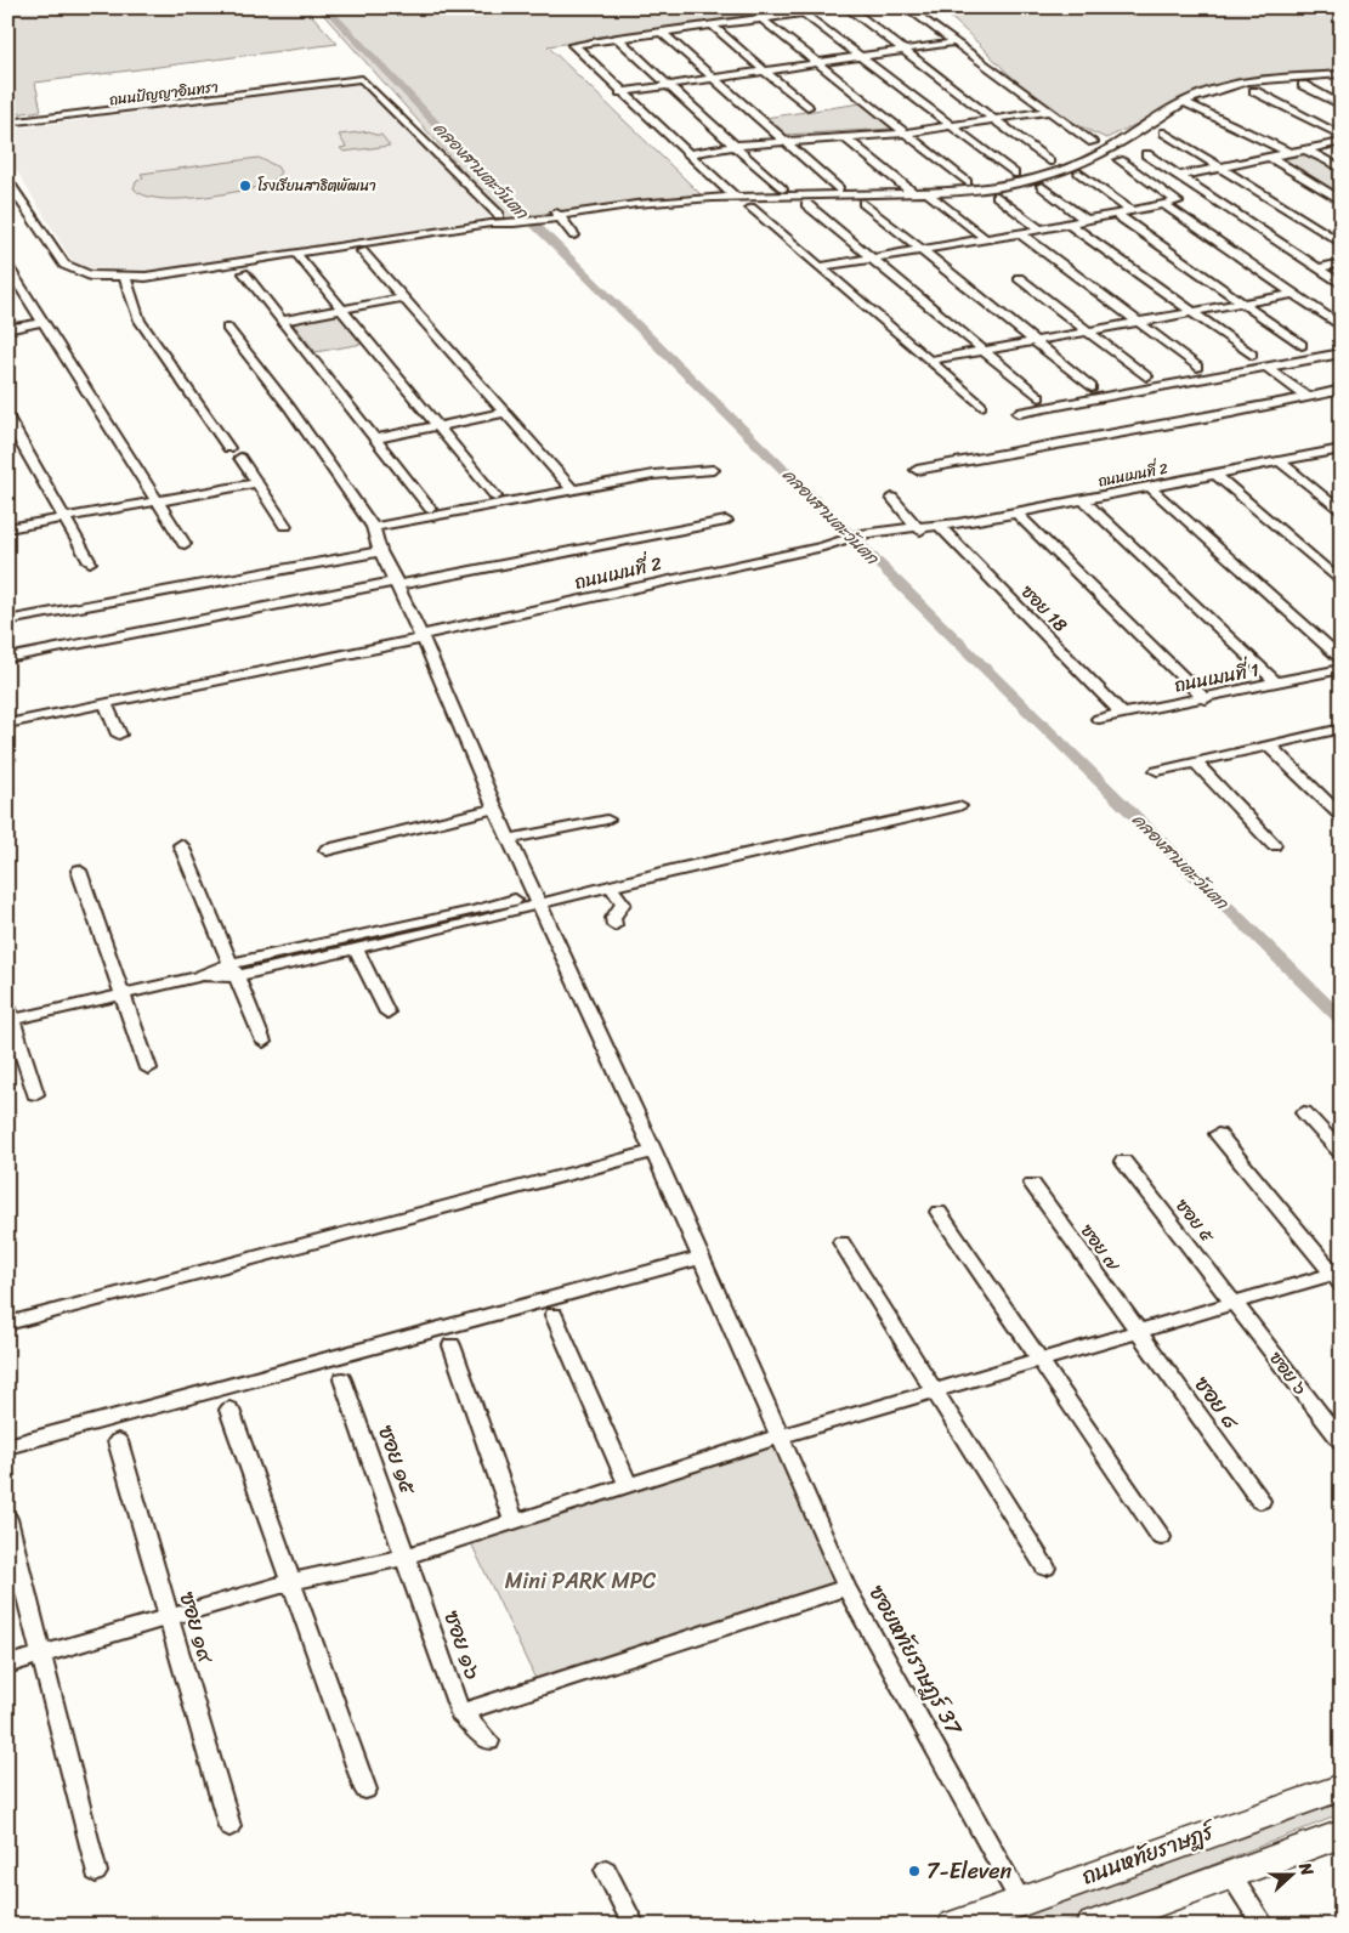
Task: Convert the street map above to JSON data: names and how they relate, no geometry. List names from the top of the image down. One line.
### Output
{"streets":{"main road":["ถนนหทัยราษฎร์"],"street":["ถนนปัญญาอินทรา","ถนนเมนที่ 2","ซอย 18","ถนนเมนที่ 1","ซอย ๕","ซอย ๗","ซอย ๖","ซอย ๘","ซอย ๑๕","ซอย ๑๙","ซอย ๑๖","ซอยหทัยราษฎร์ 37"]},"crossings":[["ถนนเมนที่ 2","ซอย 18"],["ถนนเมนที่ 2","ซอยหทัยราษฎร์ 37"],["ซอย 18","ถนนเมนที่ 1"],["ซอย ๕","ซอย ๖"],["ซอย ๗","ซอย ๘"],["ซอย ๑๕","ซอย ๑๖"],["ซอยหทัยราษฎร์ 37","ถนนหทัยราษฎร์"]],"water":["คลองสามตะวันตก"],"parks":["Mini PARK MPC"],"places":["โรงเรียนสาธิตพัฒนา","7-Eleven"],"north":"right"}
